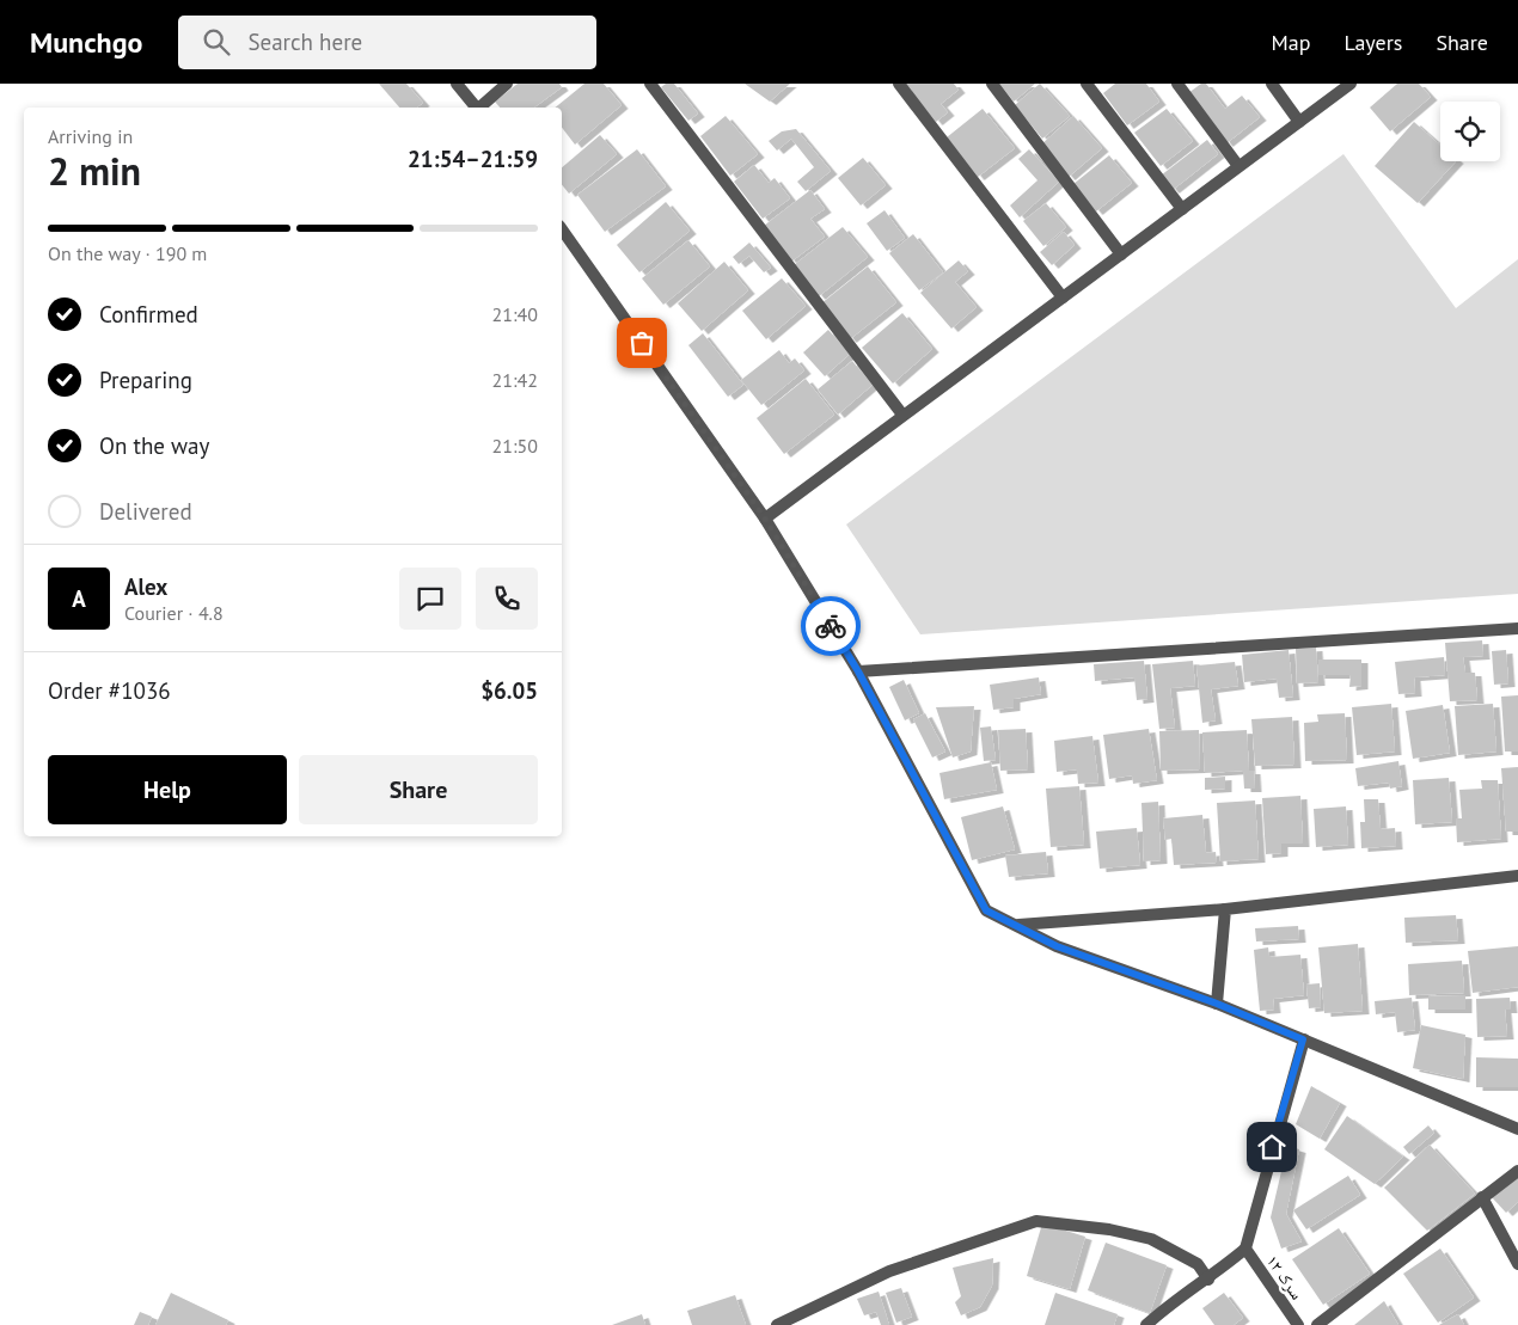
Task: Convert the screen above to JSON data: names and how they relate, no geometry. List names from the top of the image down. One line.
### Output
{"streets":{"street":["سرک ۱۲"]},"page":{"header":"Munchgo","search":"Search here","nav":["Map","Layers","Share"],"heading":["2 min","Arriving in","21:54–21:59"],"panel":["Alex","Courier · 4.8","Order #1036","$6.05"],"bar":"On the way · 190 m","list":[["Confirmed","21:40"],["Preparing","21:42"],["On the way","21:50"],"Delivered"],"round":"A","buttons":["Help","Share"]}}
